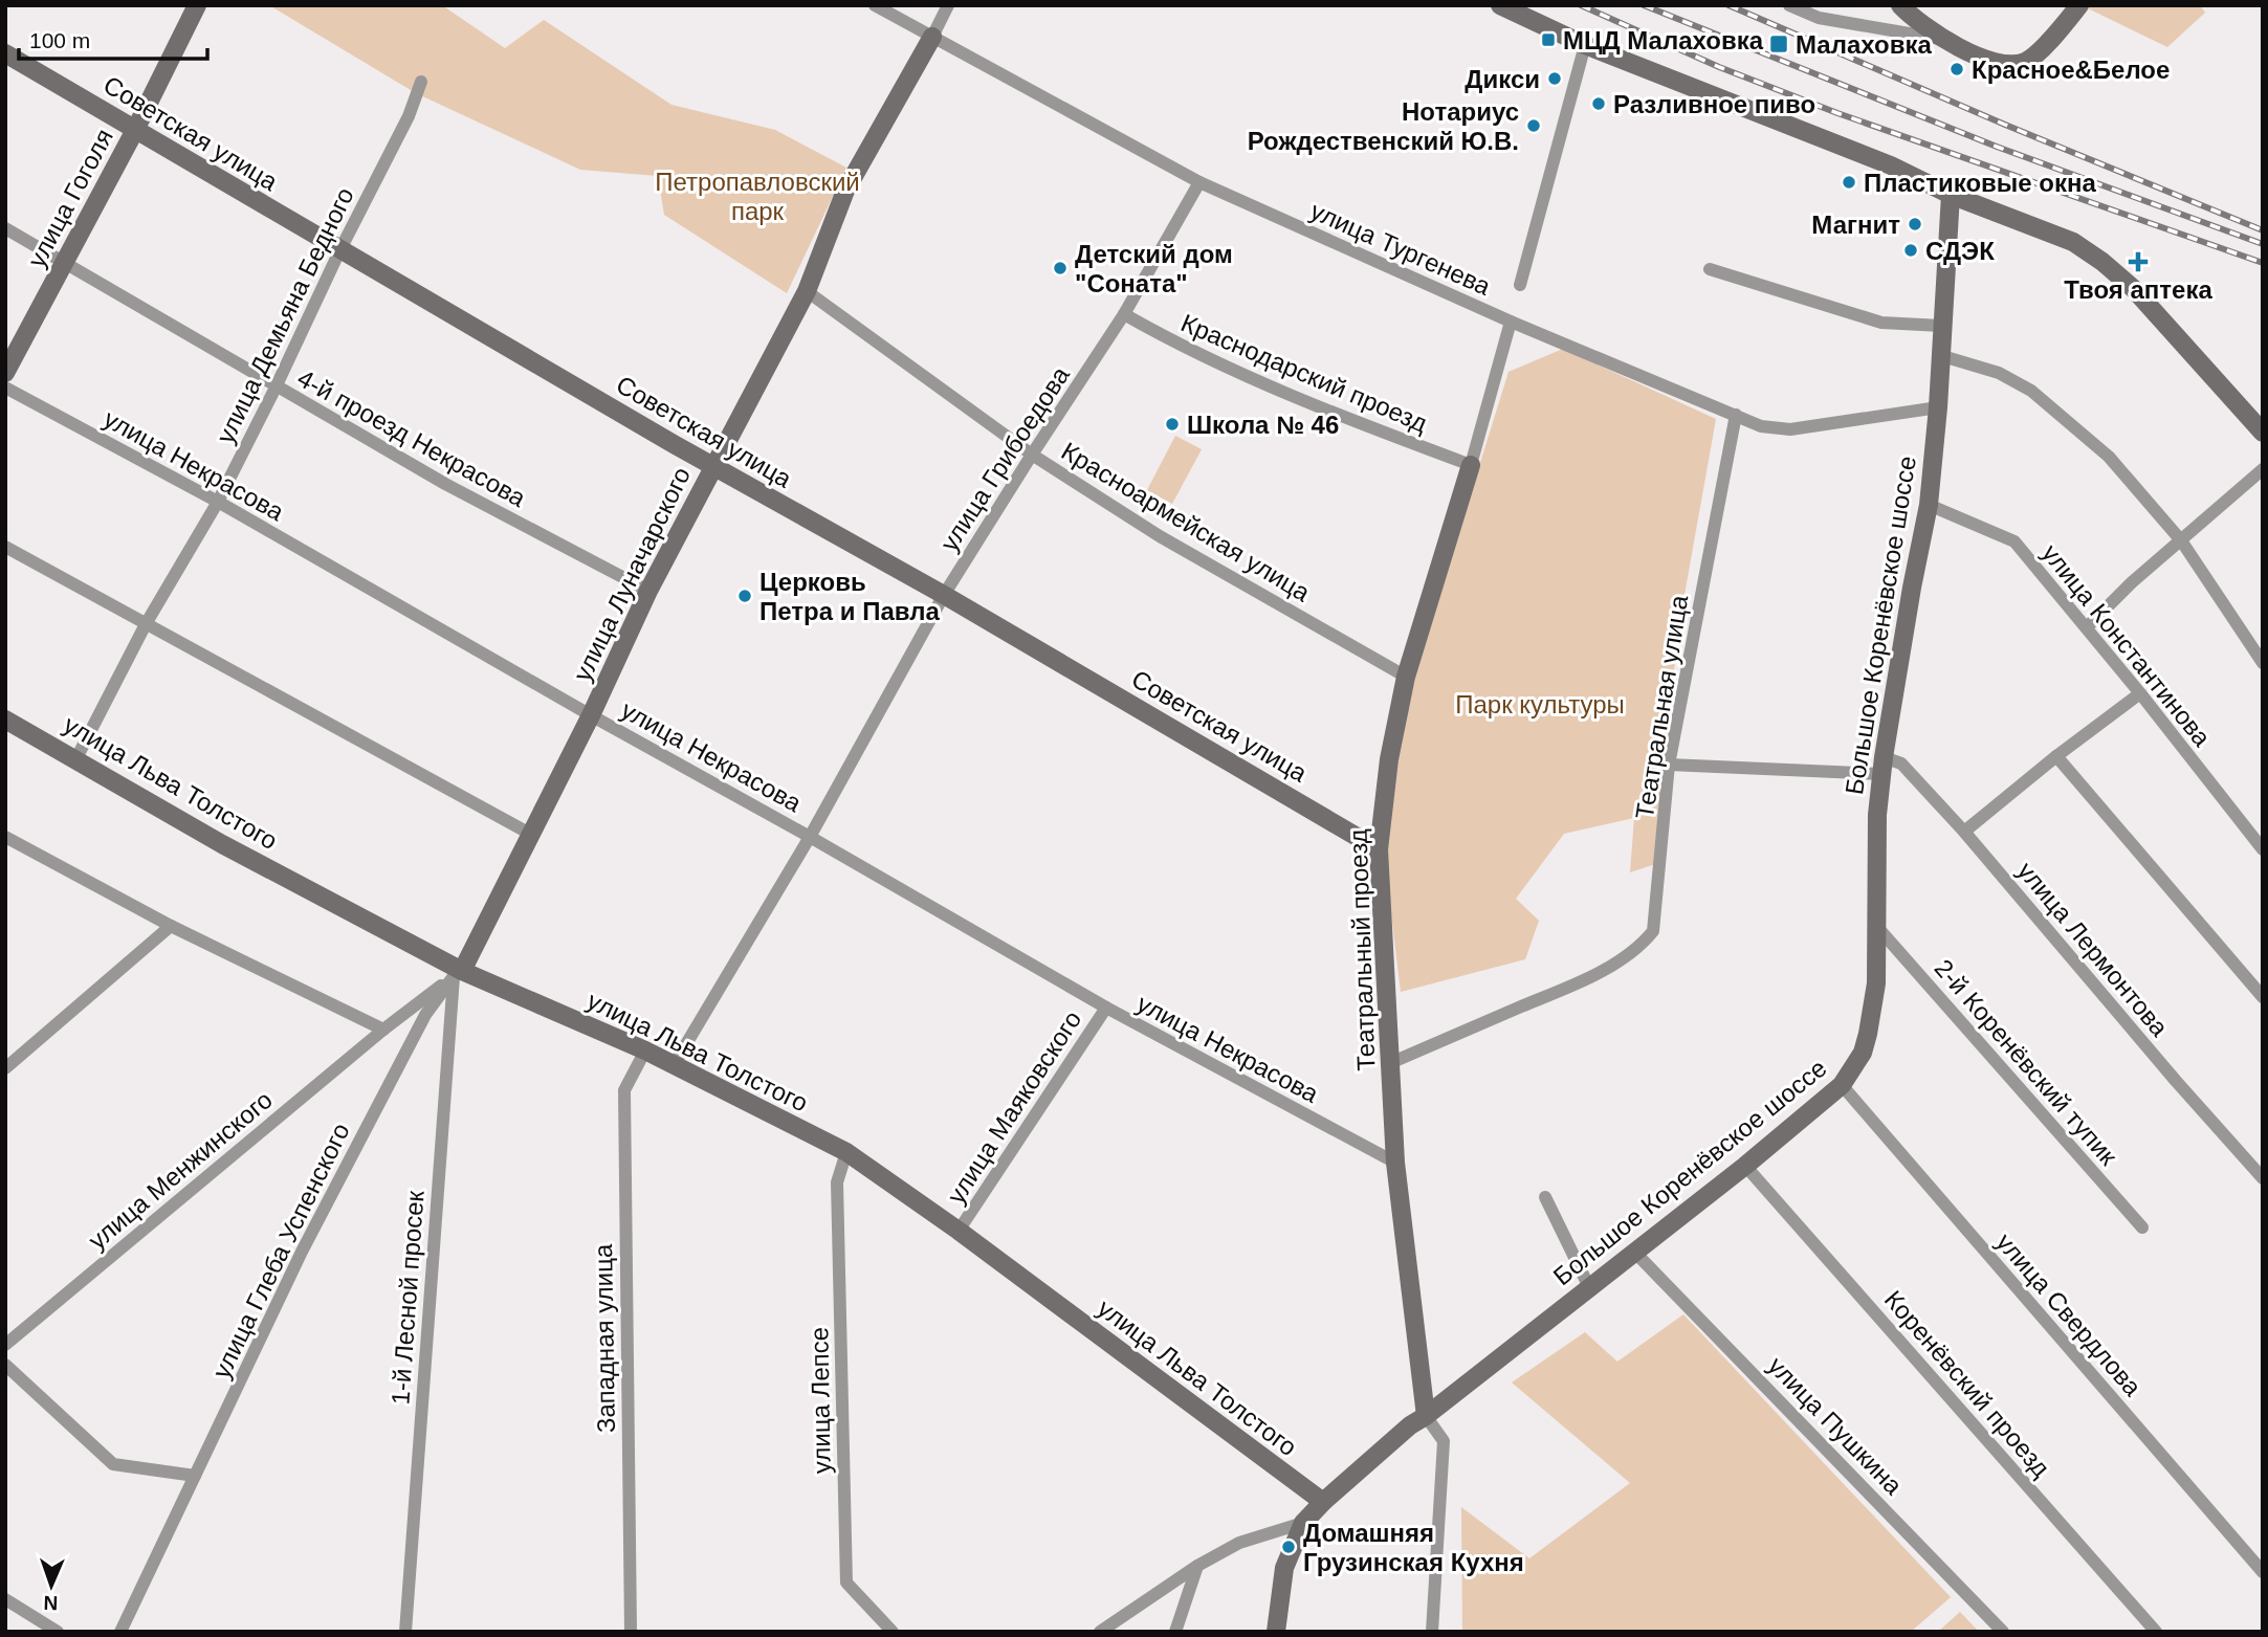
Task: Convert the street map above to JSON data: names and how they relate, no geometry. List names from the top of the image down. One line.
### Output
{"streets":{"street":["Советская улица","улица Гоголя","улица Тургенева","улица Демьяна Бедного","Краснодарский проезд","4-й проезд Некрасова","улица Грибоедова","улица Некрасова","Красноармейская улица","улица Луначарского","Большое Коренёвское шоссе","улица Константинова","Театральная улица","улица Льва Толстого","улица Лермонтова","Театральный проезд","2-й Коренёвский тупик","улица Маяковского","улица Менжинского","улица Глеба Успенского","1-й Лесной просек","улица Свердлова","Западная улица","Коренёвский проезд","улица Лепсе","улица Пушкина"]},"crossings":[["Советская улица","улица Гоголя"],["Советская улица","улица Демьяна Бедного"],["Советская улица","улица Грибоедова"],["Советская улица","улица Луначарского"],["Советская улица","Театральный проезд"],["улица Гоголя","4-й проезд Некрасова"],["улица Тургенева","улица Грибоедова"],["улица Тургенева","улица Луначарского"],["улица Тургенева","Большое Коренёвское шоссе"],["улица Тургенева","Театральная улица"],["улица Тургенева","Театральный проезд"],["улица Демьяна Бедного","4-й проезд Некрасова"],["улица Демьяна Бедного","улица Некрасова"],["улица Демьяна Бедного","улица Льва Толстого"],["Краснодарский проезд","улица Грибоедова"],["Краснодарский проезд","Театральный проезд"],["4-й проезд Некрасова","улица Луначарского"],["улица Грибоедова","улица Некрасова"],["улица Грибоедова","Красноармейская улица"],["улица Грибоедова","улица Льва Толстого"],["улица Некрасова","улица Луначарского"],["улица Некрасова","Театральный проезд"],["улица Некрасова","улица Маяковского"],["Красноармейская улица","улица Луначарского"],["Красноармейская улица","Театральный проезд"],["улица Луначарского","улица Льва Толстого"],["улица Луначарского","улица Глеба Успенского"],["улица Луначарского","1-й Лесной просек"],["Большое Коренёвское шоссе","улица Константинова"],["Большое Коренёвское шоссе","улица Льва Толстого"],["Большое Коренёвское шоссе","улица Лермонтова"],["Большое Коренёвское шоссе","Театральный проезд"],["Большое Коренёвское шоссе","2-й Коренёвский тупик"],["Большое Коренёвское шоссе","улица Свердлова"],["Большое Коренёвское шоссе","Коренёвский проезд"],["Большое Коренёвское шоссе","улица Пушкина"],["Театральная улица","Театральный проезд"],["улица Льва Толстого","улица Маяковского"],["улица Льва Толстого","улица Глеба Успенского"],["улица Льва Толстого","1-й Лесной просек"],["улица Льва Толстого","Западная улица"],["улица Льва Толстого","улица Лепсе"],["улица Глеба Успенского","1-й Лесной просек"]],"parks":["Петропавловский парк","Парк культуры"],"places":{"transit":["МЦД Малаховка","Малаховка"],"other":["Красное&Белое","Дикси","Разливное пиво","Нотариус Рождественский Ю.В.","Пластиковые окна","Магнит","СДЭК","Детский дом \"Соната\"","Школа № 46","Церковь Петра и Павла","Домашняя Грузинская Кухня"],"health":["Твоя аптека"]},"scale_bar":"100 m","north":"bottom"}
